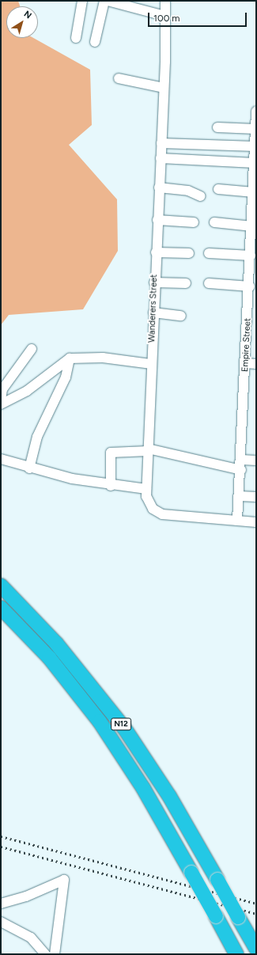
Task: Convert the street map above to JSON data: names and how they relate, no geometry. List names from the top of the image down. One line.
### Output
{"streets":{"highway":["N12"],"street":["Wanderers Street","Empire Street"]},"crossings":[["Wanderers Street","Empire Street"]],"scale_bar":"100 m","north":"top right"}
